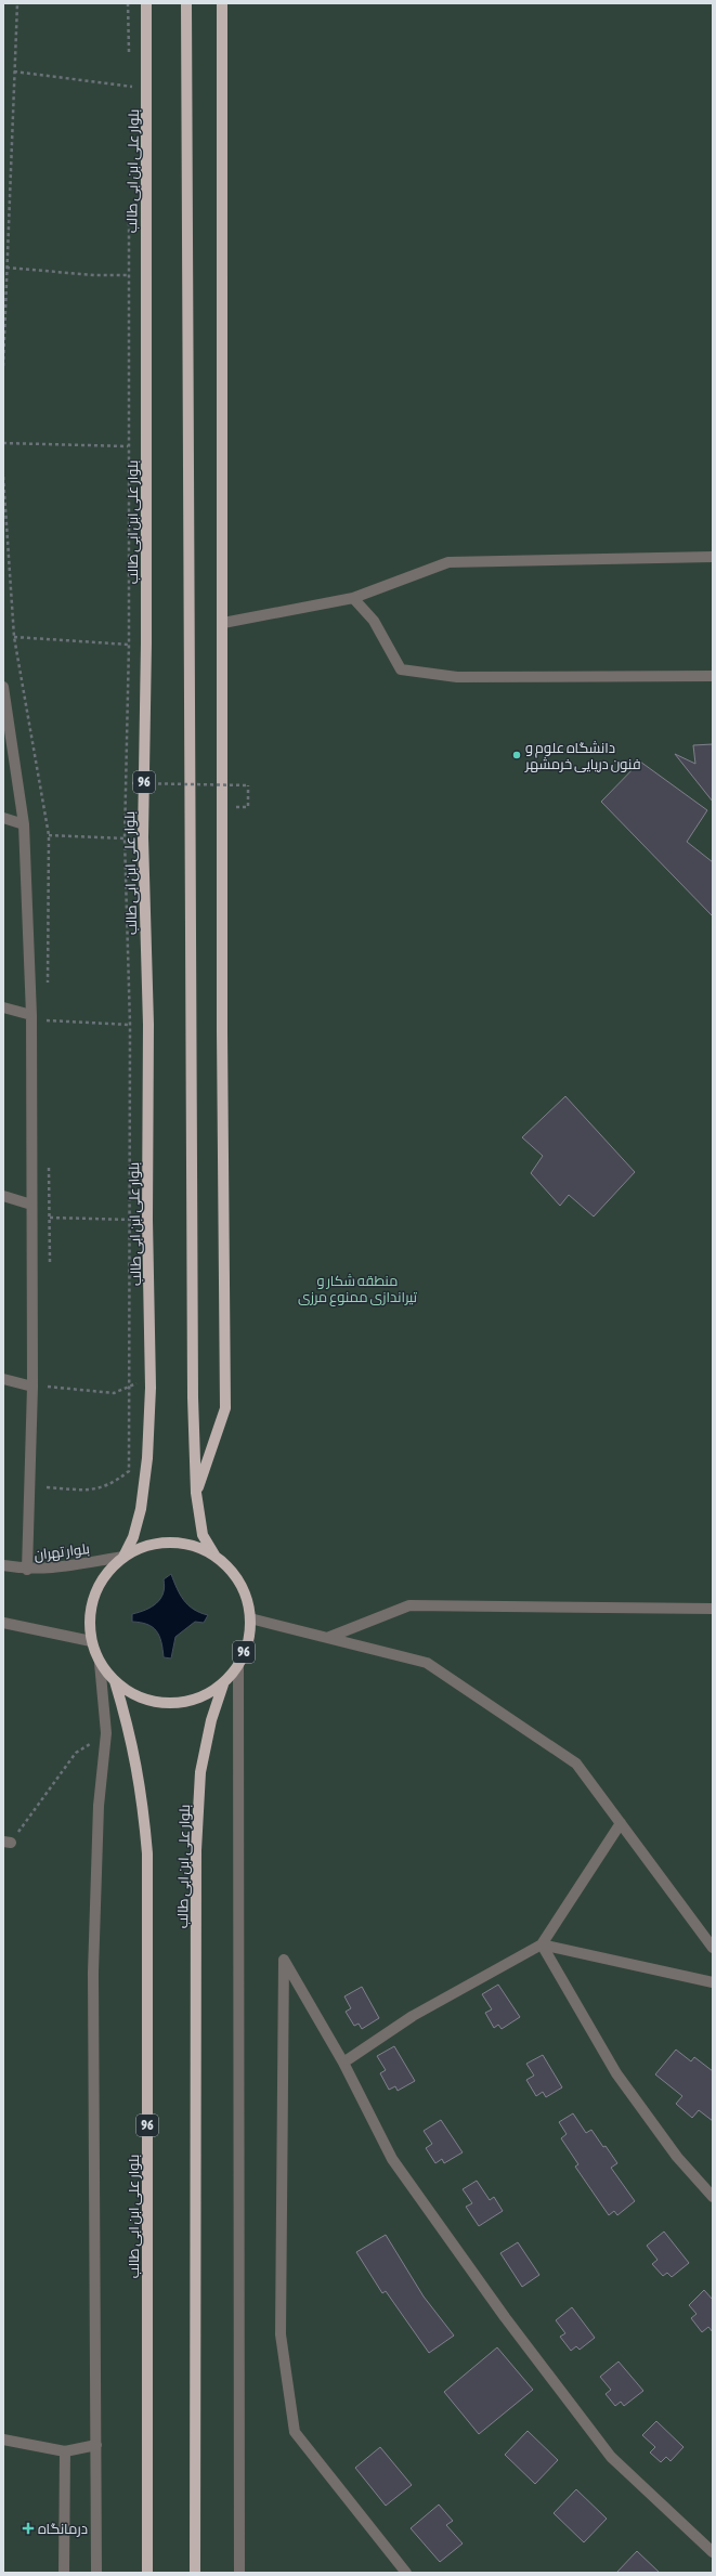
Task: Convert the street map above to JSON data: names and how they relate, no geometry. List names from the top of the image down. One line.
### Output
{"streets":{"main road":["بلوار علی ابن ابی طالب","96"],"street":["بلوار تهران"]},"crossings":[["بلوار علی ابن ابی طالب","96"],["بلوار علی ابن ابی طالب","بلوار تهران"],["96","بلوار تهران"]],"parks":["منطقه شکار و تیراندازی ممنوع مرزی"],"places":{"other":["دانشگاه علوم و فنون دریایی خرمشهر"],"health":["درمانگاه"]}}
